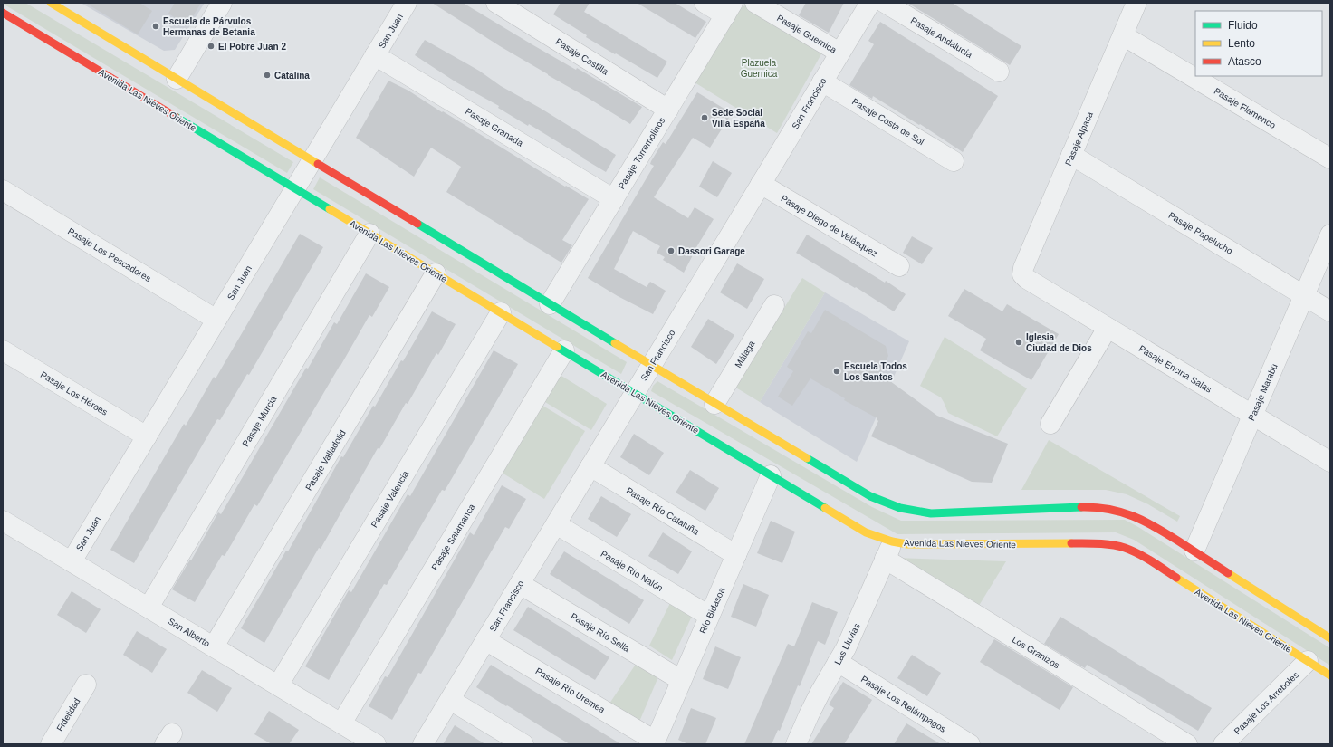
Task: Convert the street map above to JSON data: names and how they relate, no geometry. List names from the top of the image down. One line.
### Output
{"streets":{"street":["San Juan","Pasaje Guernica","Pasaje Andalucía","Pasaje Castilla","Avenida Las Nieves Oriente","San Francisco","Pasaje Flamenco","Pasaje Costa de Sol","Pasaje Granada","Pasaje Alpaca","Pasaje Torremolinos","Pasaje Diego de Velásquez","Pasaje Papelucho","Pasaje Los Pescadores","Málaga","Pasaje Encina Salas","Pasaje Marabú","Pasaje Los Héroes","Pasaje Murcia","Pasaje Valladolid","Pasaje Valencia","Pasaje Río Cataluña","Pasaje Salamanca","Pasaje Río Nalón","Río Bidasoa","San Alberto","Pasaje Río Sella","Las Lluvias","Los Granizos","Pasaje Río Uremea","Pasaje Los Arreboles","Pasaje Los Relámpagos","Fidelidad"]},"crossings":[["San Juan","Avenida Las Nieves Oriente"],["San Juan","Pasaje Granada"],["San Juan","Pasaje Los Pescadores"],["San Juan","Pasaje Los Héroes"],["San Juan","San Alberto"],["Pasaje Guernica","San Francisco"],["Pasaje Castilla","Pasaje Torremolinos"],["Avenida Las Nieves Oriente","San Francisco"],["Avenida Las Nieves Oriente","Pasaje Murcia"],["Avenida Las Nieves Oriente","Pasaje Valladolid"],["Avenida Las Nieves Oriente","Pasaje Valencia"],["Avenida Las Nieves Oriente","Pasaje Salamanca"],["Avenida Las Nieves Oriente","Río Bidasoa"],["Avenida Las Nieves Oriente","Las Lluvias"],["Avenida Las Nieves Oriente","Los Granizos"],["Avenida Las Nieves Oriente","Pasaje Los Arreboles"],["San Francisco","Pasaje Costa de Sol"],["San Francisco","Pasaje Diego de Velásquez"],["San Francisco","Pasaje Río Cataluña"],["San Francisco","Pasaje Río Nalón"],["San Francisco","Pasaje Río Sella"],["San Francisco","Pasaje Río Uremea"],["Pasaje Flamenco","Pasaje Alpaca"],["Pasaje Granada","Pasaje Torremolinos"],["Pasaje Alpaca","Pasaje Papelucho"],["Pasaje Alpaca","Pasaje Encina Salas"],["Pasaje Papelucho","Pasaje Marabú"],["Pasaje Encina Salas","Pasaje Marabú"],["Pasaje Murcia","San Alberto"],["Pasaje Valladolid","San Alberto"],["Pasaje Valencia","San Alberto"],["Pasaje Río Cataluña","Río Bidasoa"],["Pasaje Salamanca","San Alberto"],["Pasaje Río Nalón","Río Bidasoa"],["Río Bidasoa","Pasaje Río Sella"],["Río Bidasoa","Pasaje Río Uremea"],["Las Lluvias","Los Granizos"],["Las Lluvias","Pasaje Los Relámpagos"]],"parks":["Plazuela Guernica"],"places":["Escuela de Párvulos Hermanas de Betania","El Pobre Juan 2","Catalina","Sede Social Villa España","Dassori Garage","Iglesia Ciudad de Dios","Escuela Todos Los Santos"],"legend":["Fluido","Lento","Atasco"]}
